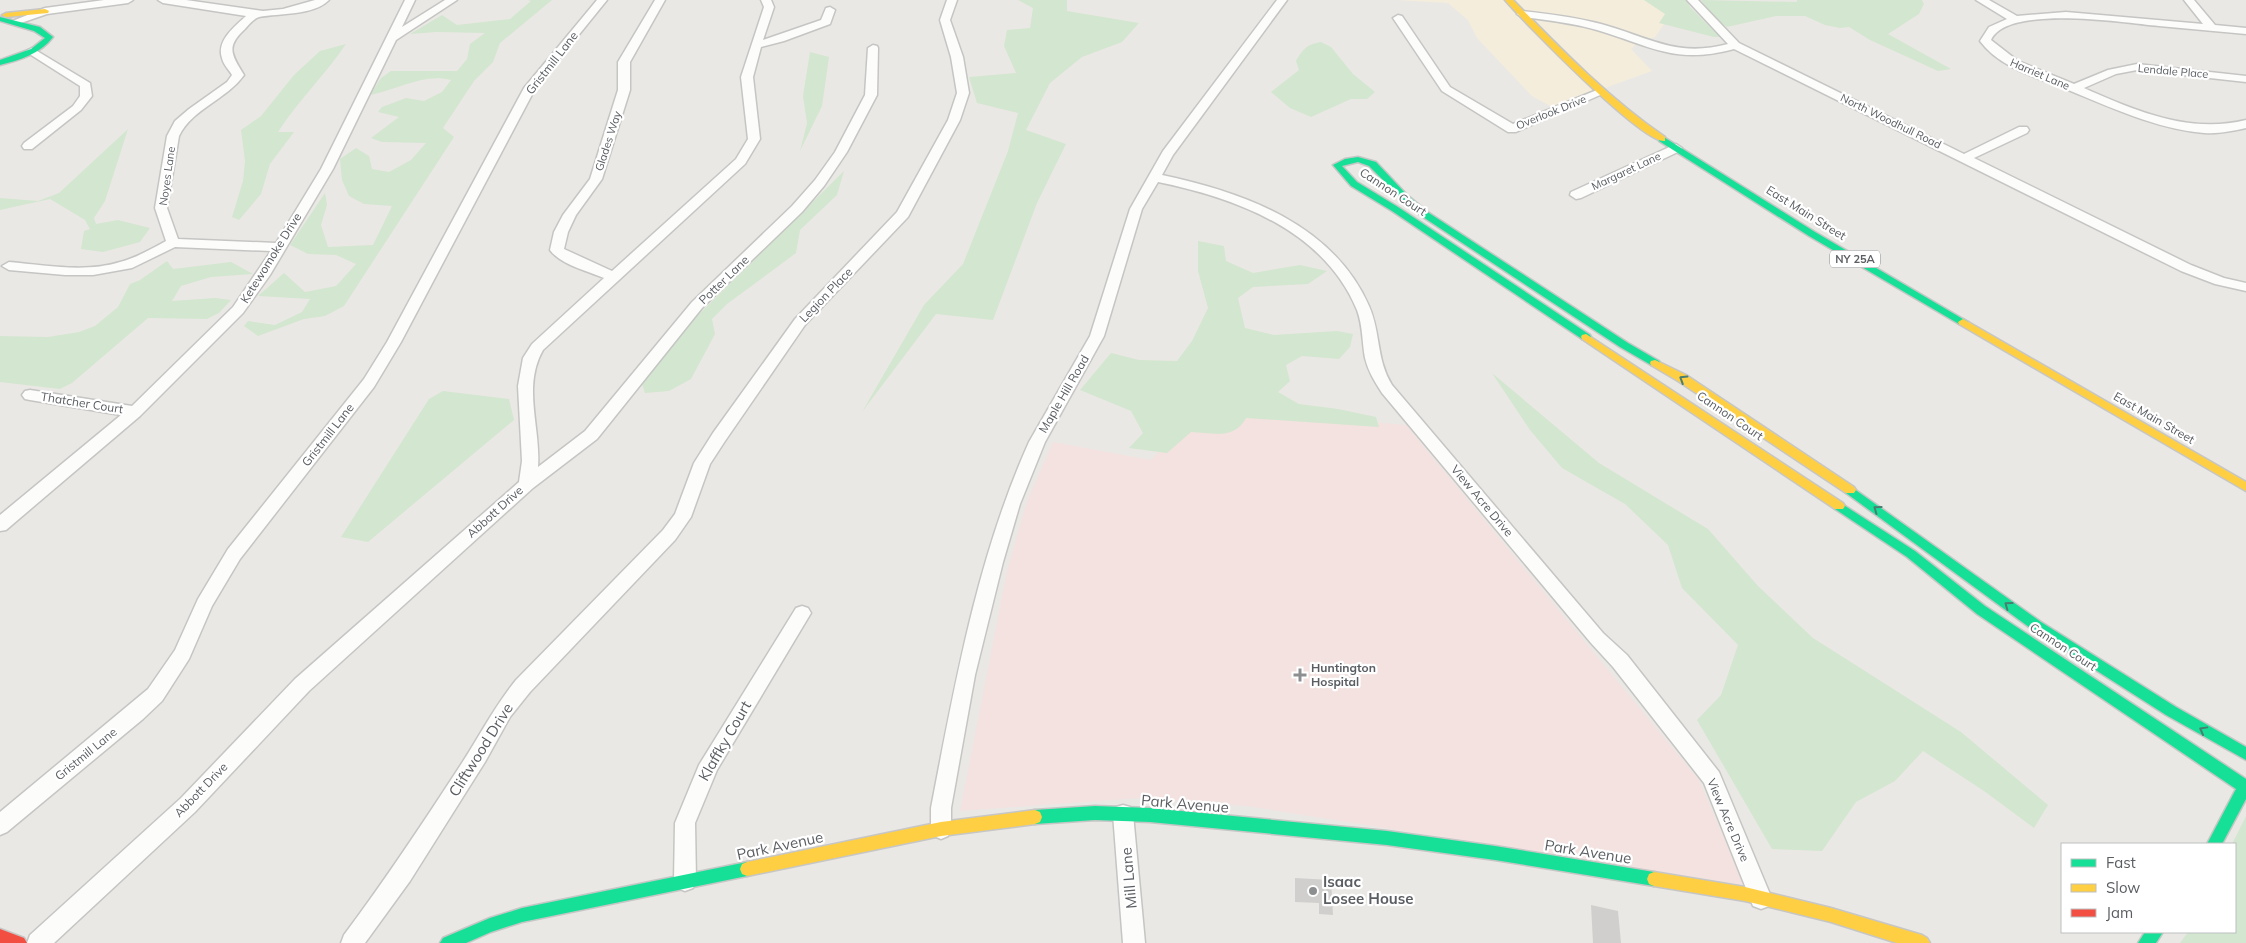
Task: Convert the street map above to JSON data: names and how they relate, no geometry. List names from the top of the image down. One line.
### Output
{"streets":{"street":["Gristmill Lane","Lendale Place","Harriet Lane","Overlook Drive","North Woodhull Road","Glades Way","Margaret Lane","Noyes Lane","Cannon Court","East Main Street","Ketewomoke Drive","NY 25A","Potter Lane","Legion Place","Maple Hill Road","Thatcher Court","View Acre Drive","Abbott Drive","Klaffky Court","Cliftwood Drive","Park Avenue","Mill Lane"]},"crossings":[["Lendale Place","Harriet Lane"],["Overlook Drive","East Main Street"],["Glades Way","Abbott Drive"],["Margaret Lane","East Main Street"],["Ketewomoke Drive","Thatcher Court"],["Potter Lane","Abbott Drive"],["Legion Place","Cliftwood Drive"],["Maple Hill Road","View Acre Drive"],["Maple Hill Road","Park Avenue"],["View Acre Drive","Park Avenue"],["Klaffky Court","Park Avenue"],["Park Avenue","Mill Lane"]],"places":{"health":["Huntington Hospital"],"other":["Isaac Losee House"]},"legend":["Fast","Slow","Jam"]}
